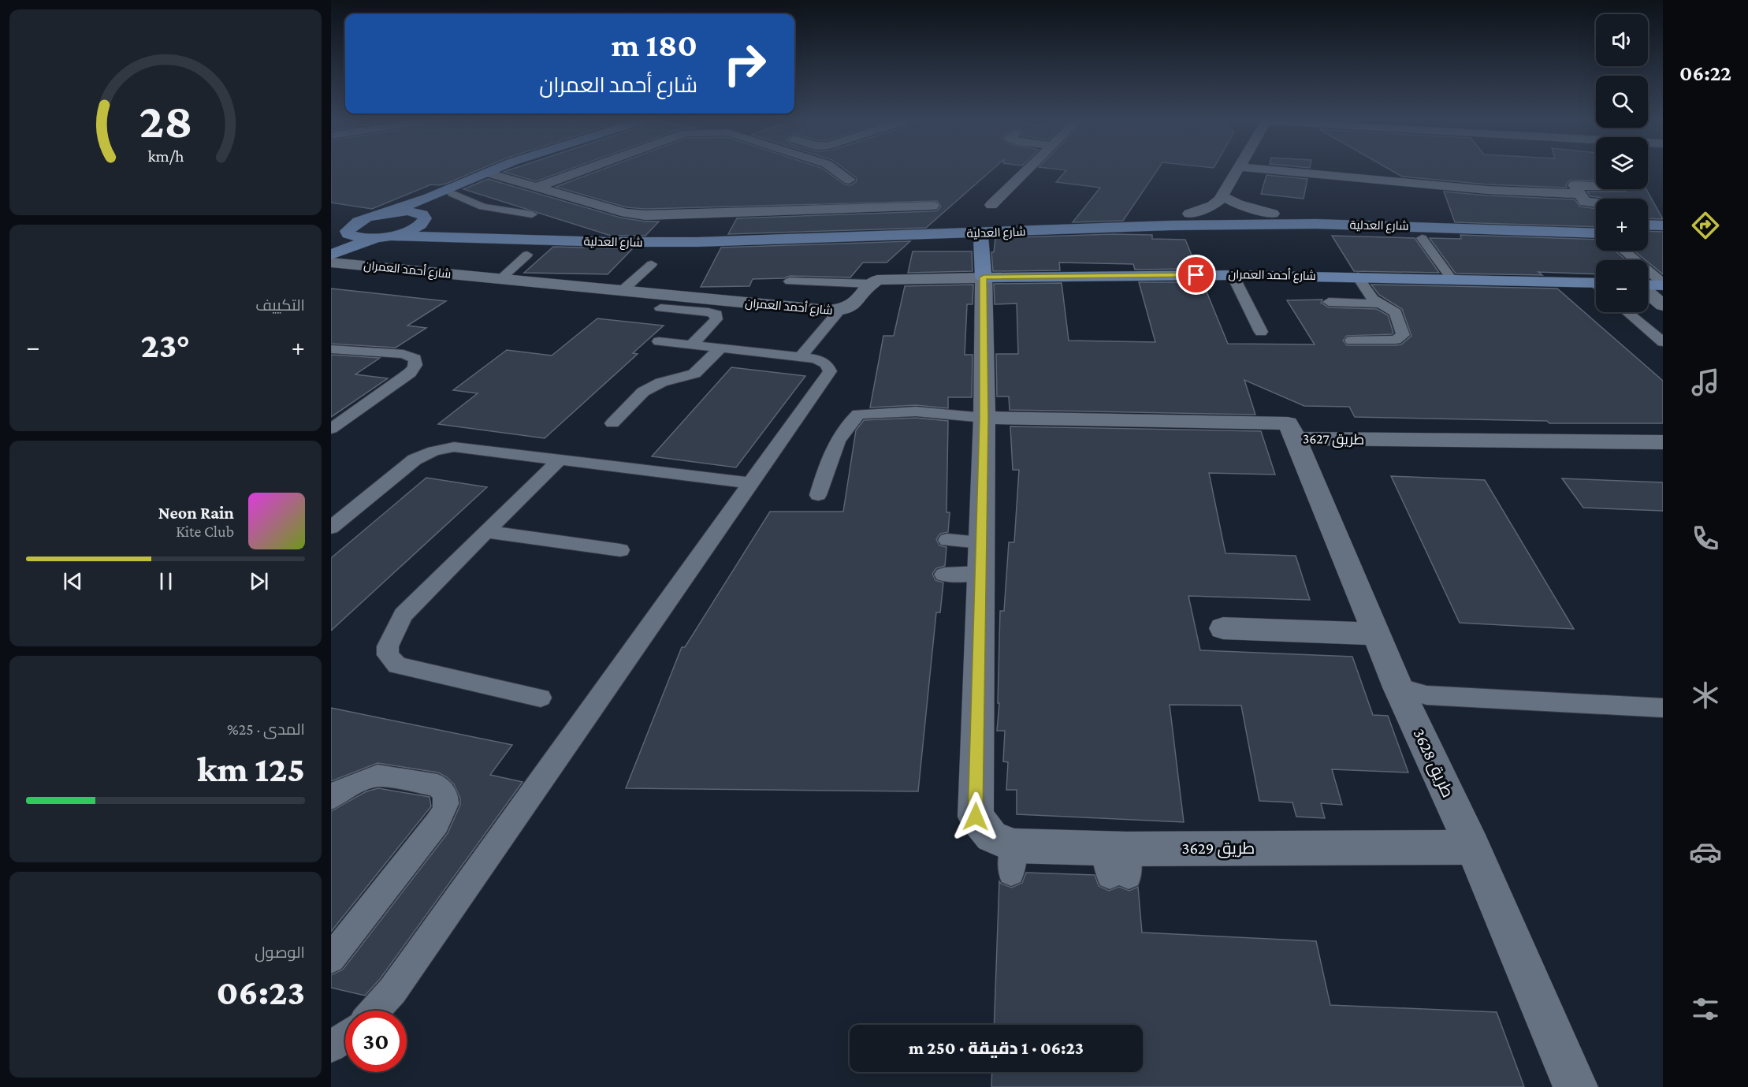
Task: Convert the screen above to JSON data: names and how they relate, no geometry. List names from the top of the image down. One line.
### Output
{"streets":{"main road":["شارع العدلية","شارع أحمد العمران"],"street":["طريق 3627","طريق 3628","طريق 3629"]},"crossings":[["طريق 3627","طريق 3628"],["طريق 3628","طريق 3629"]],"page":{"tabs":"06:22","map_buttons":["+","−"],"turn":["180 m","شارع أحمد العمران"],"tile":["التكييف",["المدى · 25%","125 km"],["الوصول","06:23"]],"heat":["−","23°","+"],"song":["Neon Rain","Kite Club"],"limit":"30","trip":"06:23 · 1 دقيقة · 250 m","gauge":["28","km/h"]}}
